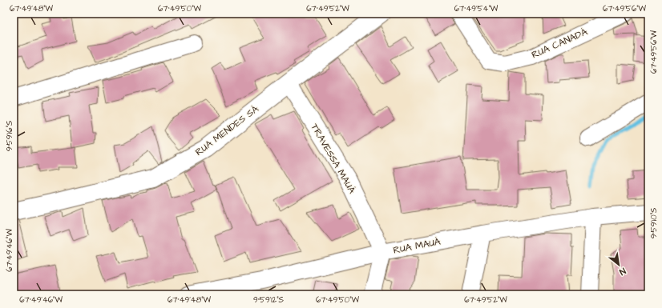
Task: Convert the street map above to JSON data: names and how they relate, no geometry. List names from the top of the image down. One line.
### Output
{"streets":{"street":["RUA CANADÁ","RUA MENDES SÁ","TRAVESSA MAUÁ","RUA MAUÁ"]},"crossings":[["RUA MENDES SÁ","TRAVESSA MAUÁ"],["TRAVESSA MAUÁ","RUA MAUÁ"]],"north":"bottom right","coordinates":["67°49'48\"W","67°49'50\"W","67°49'52\"W","67°49'54\"W","67°49'56\"W","9°59'16\"S","9°59'10\"S","67°49'46\"W","9°59'12\"S"]}
